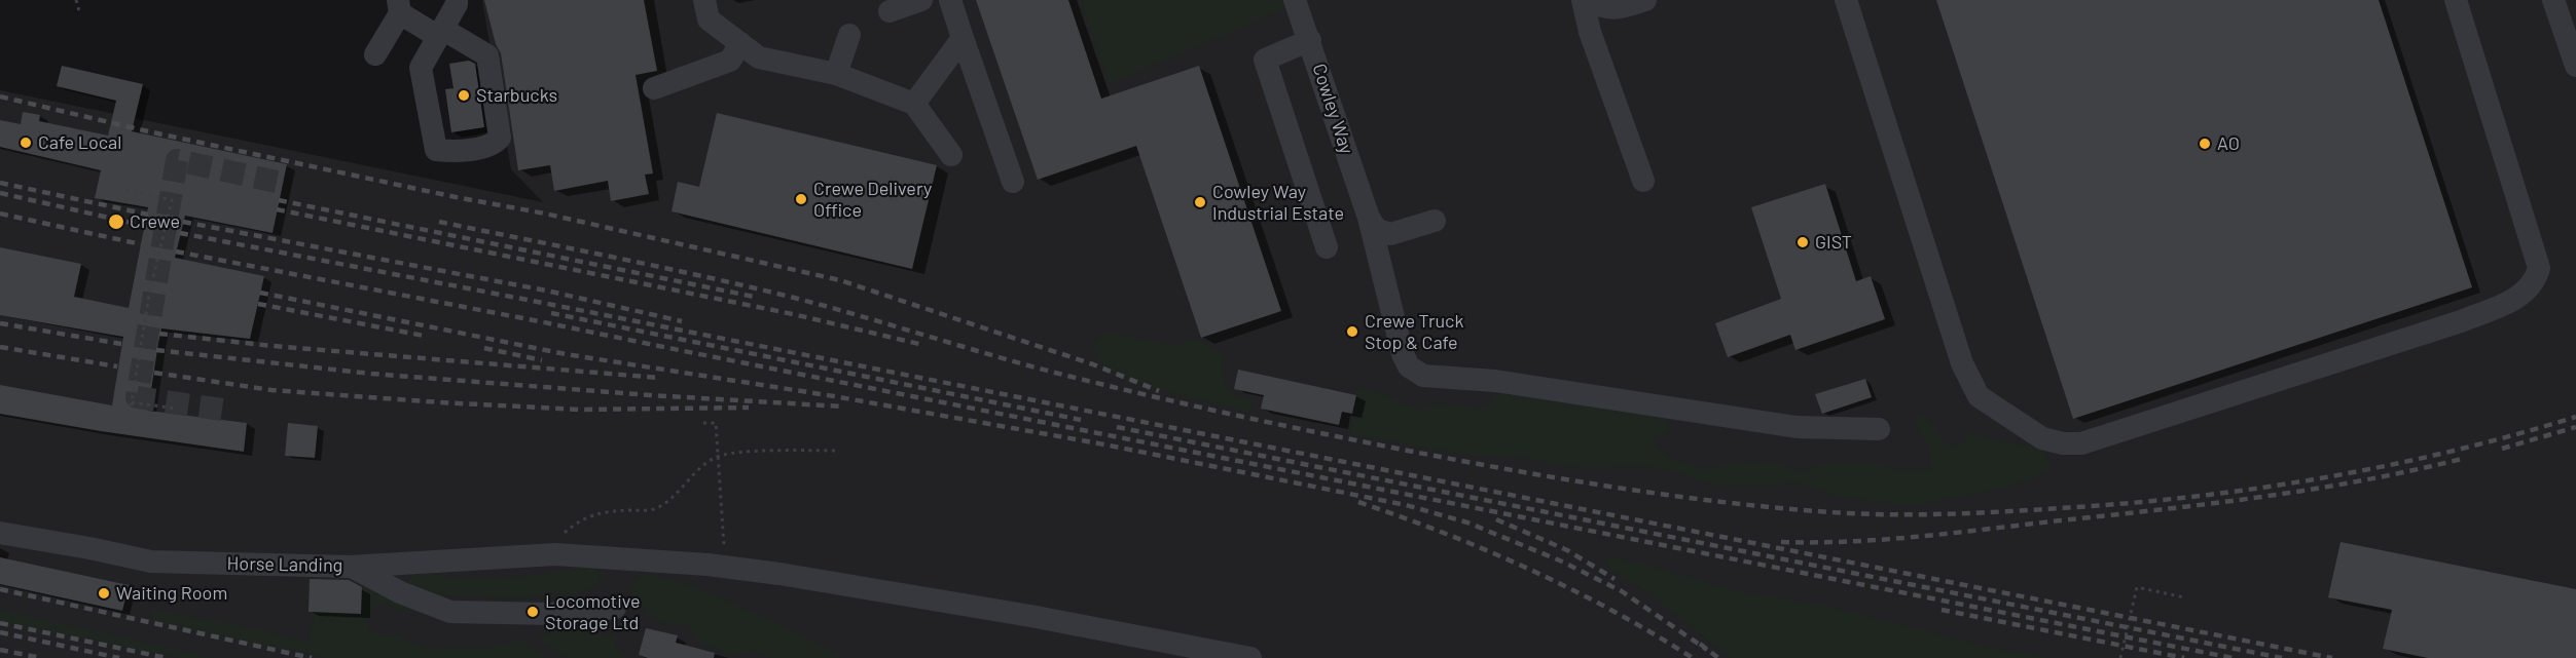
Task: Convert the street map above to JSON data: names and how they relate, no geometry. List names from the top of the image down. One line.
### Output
{"streets":{"street":["Cowley Way","Horse Landing"]},"places":["Starbucks","Cafe Local","AO","Crewe Delivery Office","Cowley Way Industrial Estate","Crewe","GIST","Crewe Truck Stop & Cafe","Waiting Room","Locomotive Storage Ltd"]}
